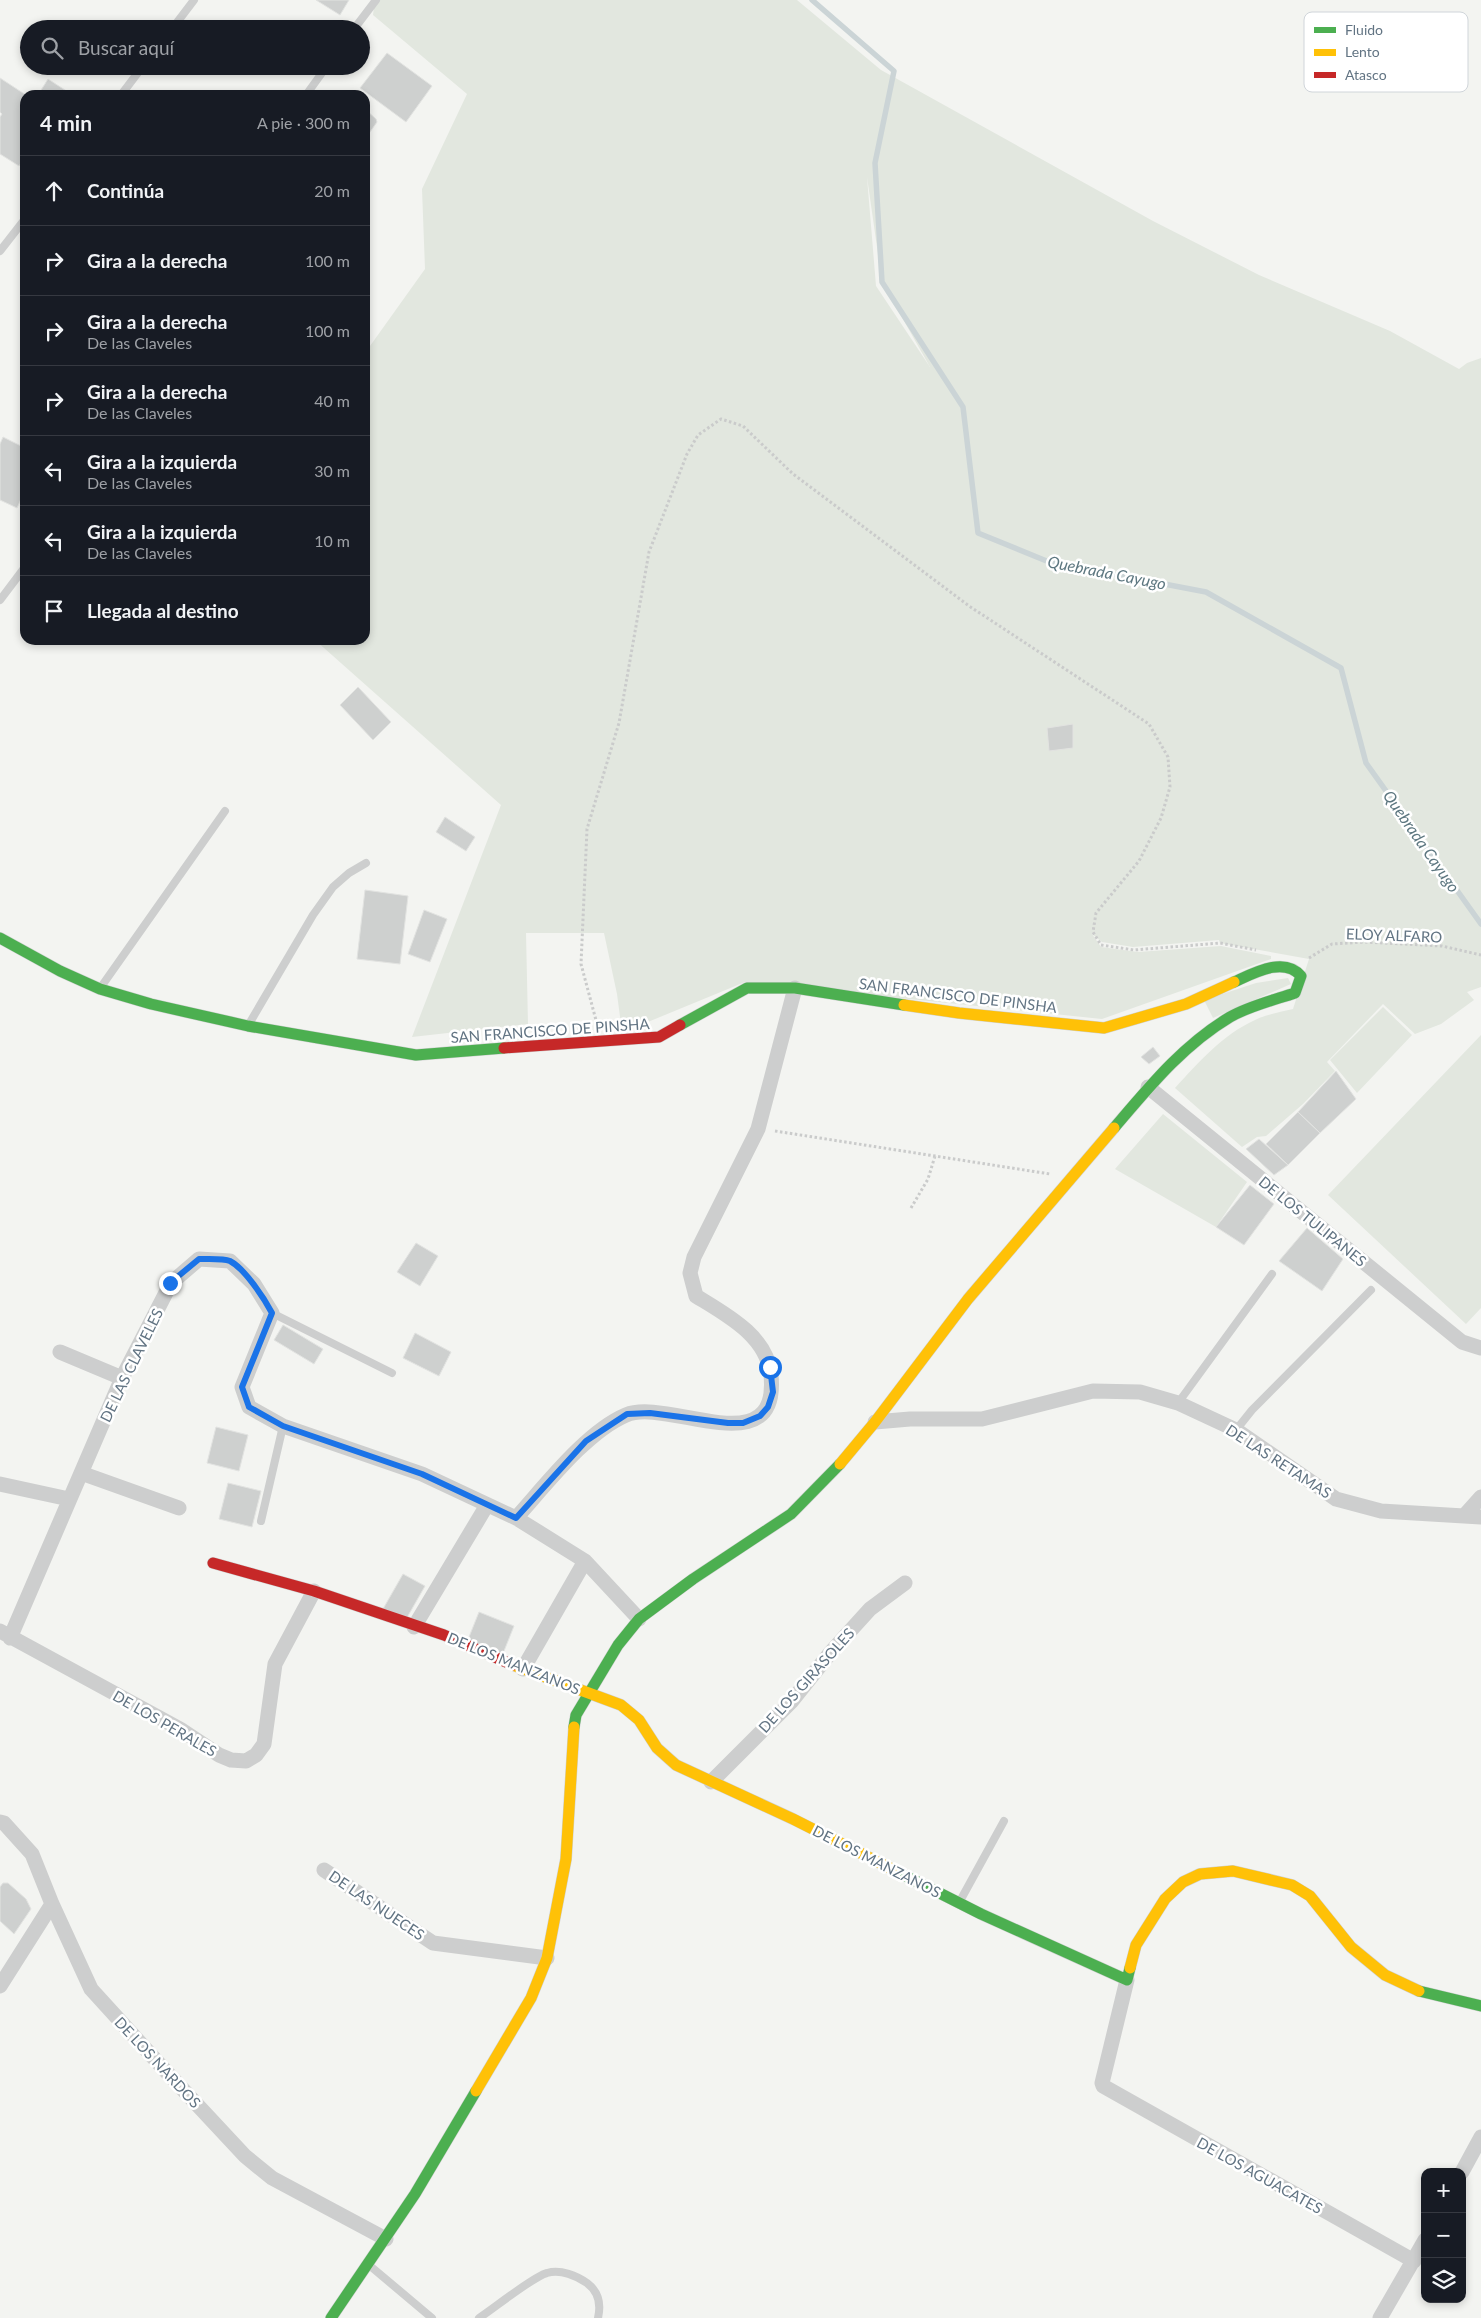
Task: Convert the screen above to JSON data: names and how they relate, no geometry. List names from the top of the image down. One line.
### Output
{"streets":{"street":["SAN FRANCISCO DE PINSHA","DE LOS TULIPANES","DE LAS CLAVELES","DE LAS RETAMAS","DE LOS MANZANOS","DE LOS GIRASOLES","DE LOS PERALES","DE LAS NUECES","DE LOS NARDOS","DE LOS AGUACATES"],"path":["ELOY ALFARO"]},"crossings":[["SAN FRANCISCO DE PINSHA","DE LOS TULIPANES"],["DE LAS CLAVELES","DE LOS PERALES"],["DE LOS MANZANOS","DE LOS GIRASOLES"],["DE LOS MANZANOS","DE LOS PERALES"],["DE LOS MANZANOS","DE LOS AGUACATES"]],"water":["Quebrada Cayugo"],"legend":["Fluido","Lento","Atasco"],"page":{"search":"Buscar aquí","heading":["4 min","A pie · 300 m"],"list":[["Continúa","20 m"],["Gira a la derecha","100 m"],["Gira a la derecha","De las Claveles","100 m"],["Gira a la derecha","De las Claveles","40 m"],["Gira a la izquierda","De las Claveles","30 m"],["Gira a la izquierda","De las Claveles","10 m"],"Llegada al destino"],"map_buttons":["+","−"]}}
